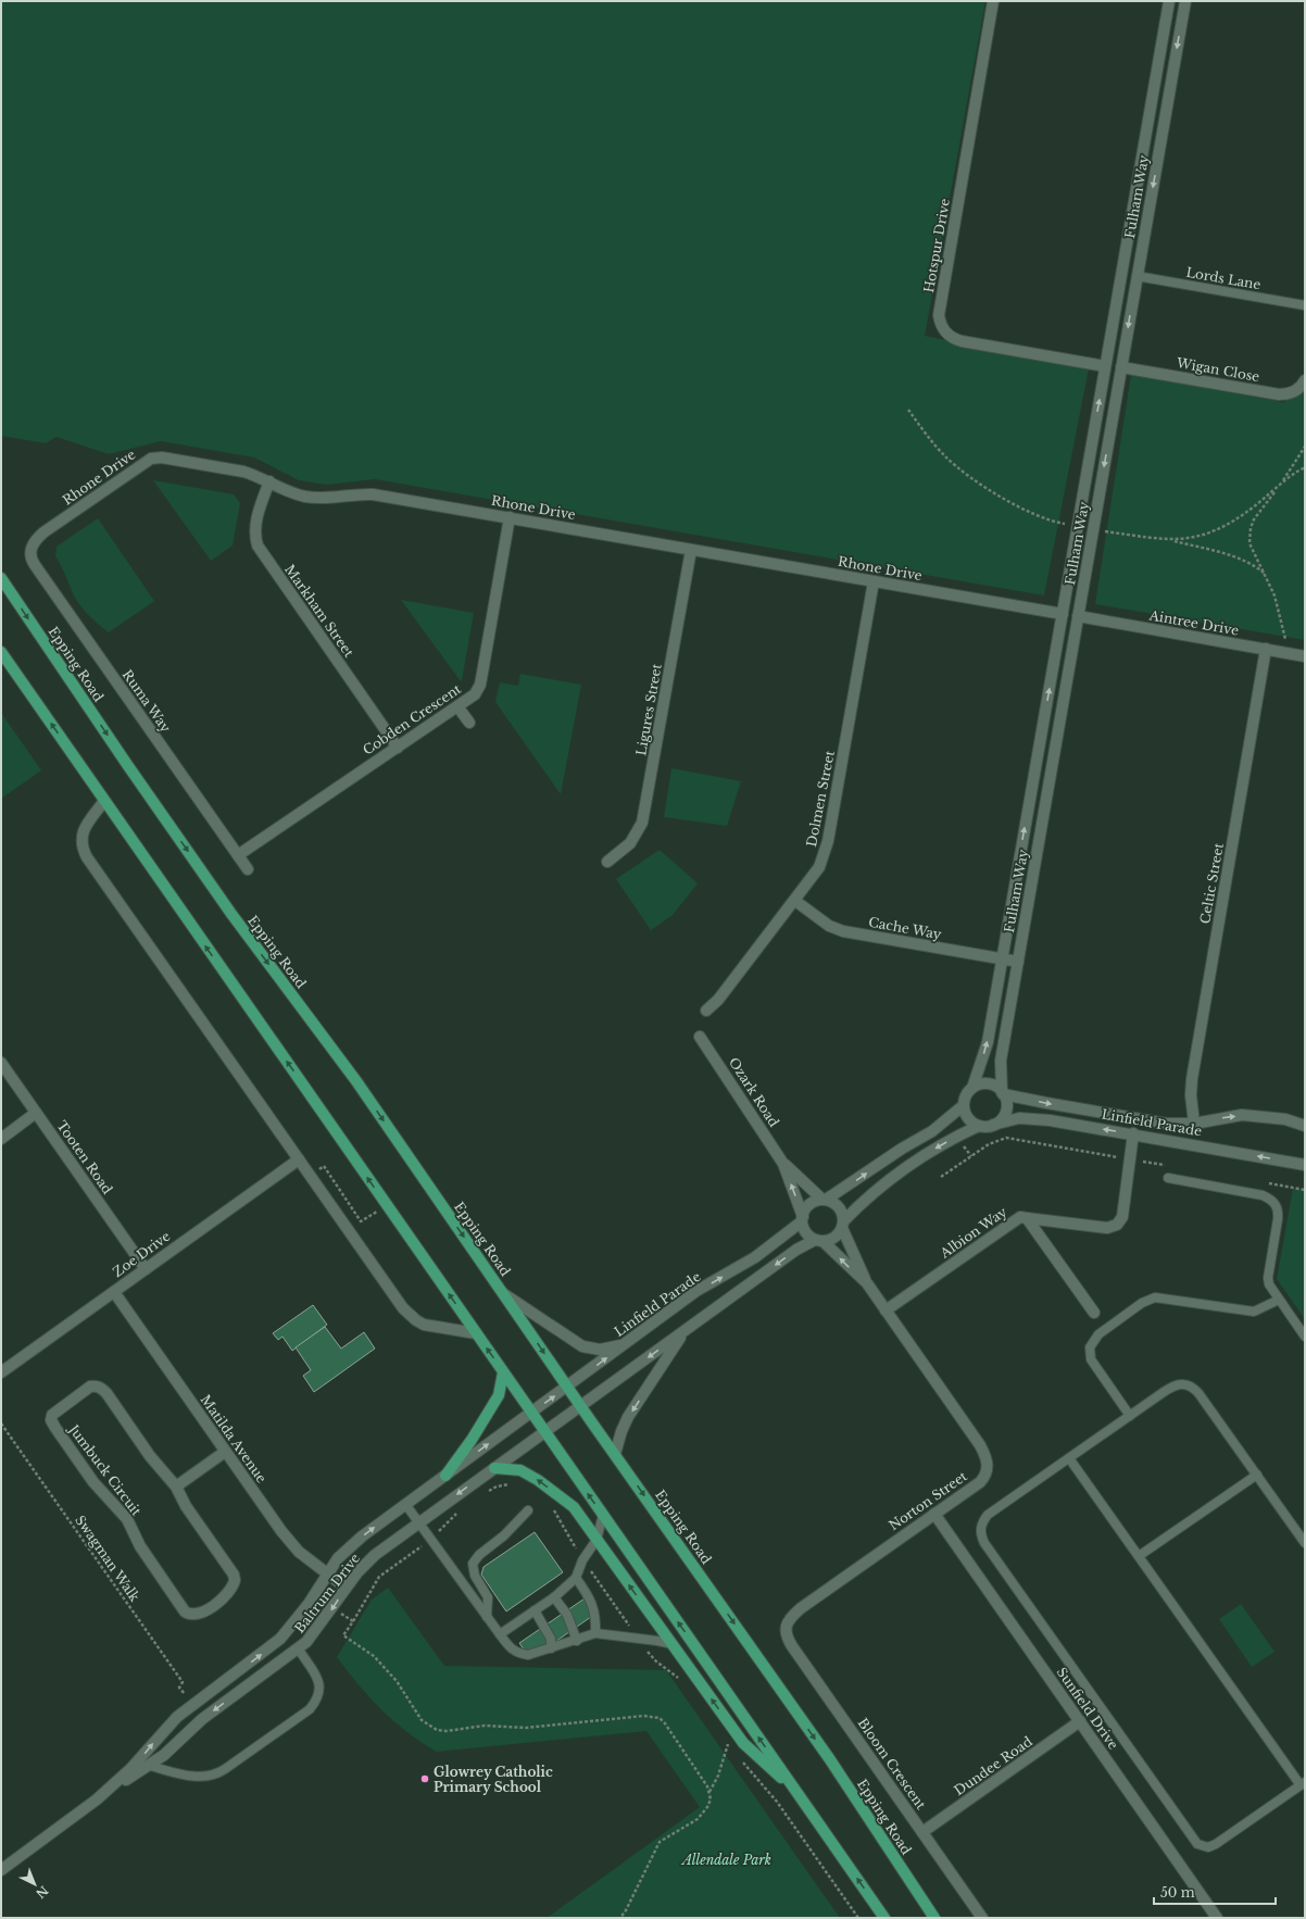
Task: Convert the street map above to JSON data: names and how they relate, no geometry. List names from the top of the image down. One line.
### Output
{"streets":{"main road":["Epping Road"],"street":["Fulham Way","Hotspur Drive","Wigan Close","Rhone Drive","Markham Street","Aintree Drive","Ruma Way","Ligures Street","Cobden Crescent","Dolmen Street","Celtic Street","Cache Way","Ozark Road","Linfield Parade","Tooten Road","Albion Way","Zoe Drive","Matilda Avenue","Jumbuck Circuit","Norton Street","Baltrum Drive","Sunfield Drive","Bloom Crescent","Dundee Road"],"lane":["Lords Lane"],"path":["Swagman Walk"]},"crossings":[["Fulham Way","Hotspur Drive"],["Fulham Way","Lords Lane"],["Fulham Way","Wigan Close"],["Fulham Way","Rhone Drive"],["Fulham Way","Aintree Drive"],["Fulham Way","Cache Way"],["Fulham Way","Linfield Parade"],["Rhone Drive","Markham Street"],["Rhone Drive","Ruma Way"],["Rhone Drive","Ligures Street"],["Rhone Drive","Cobden Crescent"],["Rhone Drive","Dolmen Street"],["Markham Street","Cobden Crescent"],["Aintree Drive","Celtic Street"],["Epping Road","Linfield Parade"],["Epping Road","Baltrum Drive"],["Ruma Way","Cobden Crescent"],["Dolmen Street","Cache Way"],["Celtic Street","Linfield Parade"],["Linfield Parade","Norton Street"],["Linfield Parade","Baltrum Drive"],["Tooten Road","Zoe Drive"],["Albion Way","Norton Street"],["Zoe Drive","Matilda Avenue"],["Matilda Avenue","Baltrum Drive"],["Norton Street","Sunfield Drive"],["Norton Street","Bloom Crescent"],["Swagman Walk","Baltrum Drive"],["Sunfield Drive","Dundee Road"],["Bloom Crescent","Dundee Road"]],"parks":["Allendale Park"],"places":["Glowrey Catholic Primary School"],"scale_bar":"50 m","north":"bottom right"}
